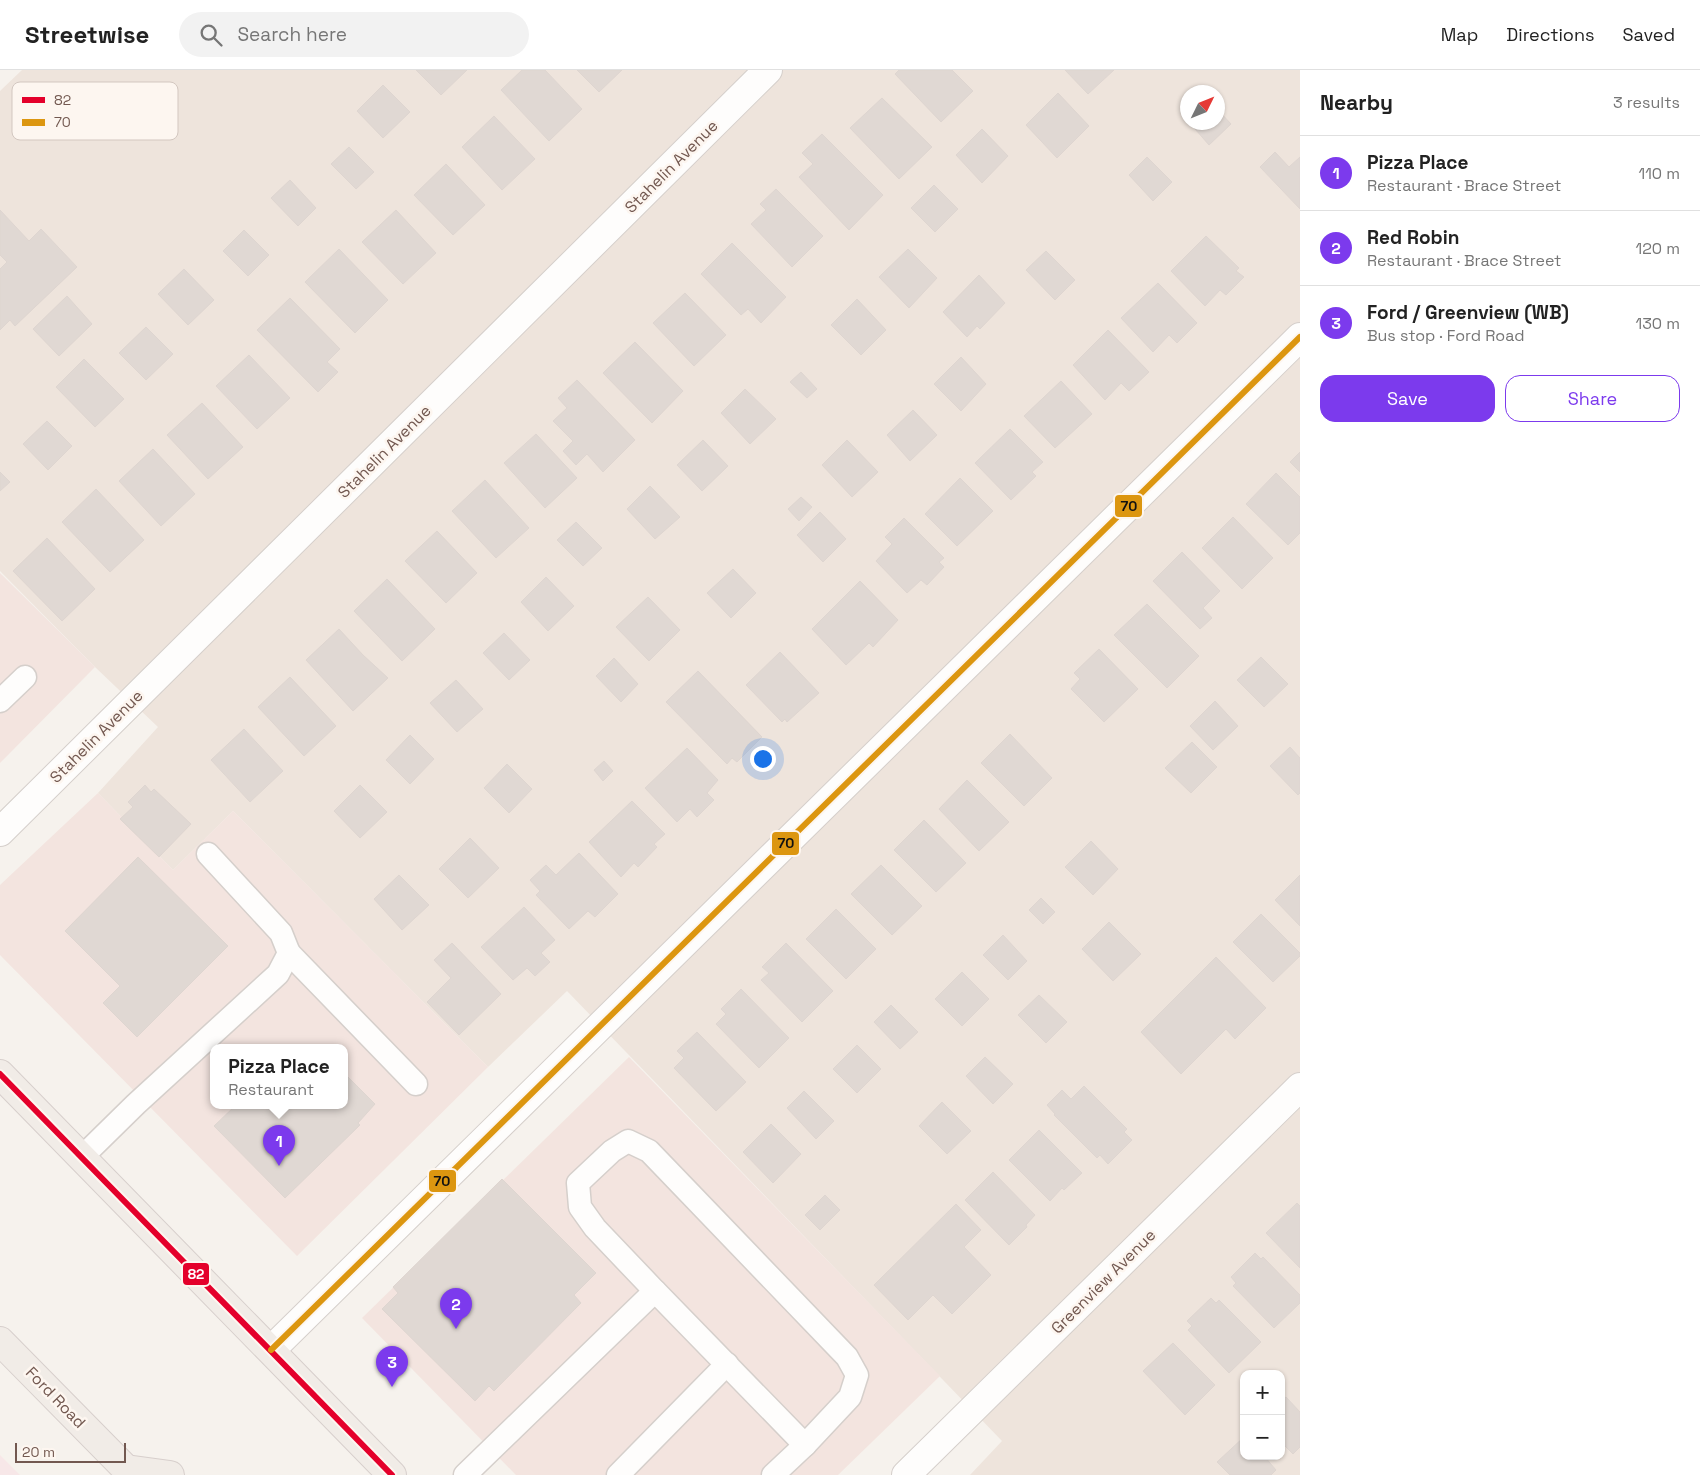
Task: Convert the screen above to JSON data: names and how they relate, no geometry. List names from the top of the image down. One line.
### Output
{"streets":{"main road":["Ford Road"],"street":["Stahelin Avenue","Greenview Avenue"]},"lines":["transit line 70","transit line 82"],"legend":["82","70"],"scale_bar":"20 m","north":"top right","page":{"header":"Streetwise","search":"Search here","nav":["Map","Directions","Saved"],"heading":["Nearby","3 results"],"list":[{"mark":"1","name":"Pizza Place","note":"Restaurant · Brace Street","value":"110 m"},{"mark":"2","name":"Red Robin","note":"Restaurant · Brace Street","value":"120 m"},{"mark":"3","name":"Ford / Greenview (WB)","note":"Bus stop · Ford Road","value":"130 m"}],"buttons":["Save","Share"],"popup":["Pizza Place","Restaurant"],"pins":["1","2","3"],"map_buttons":["+","−"],"scale":"20 m"}}
